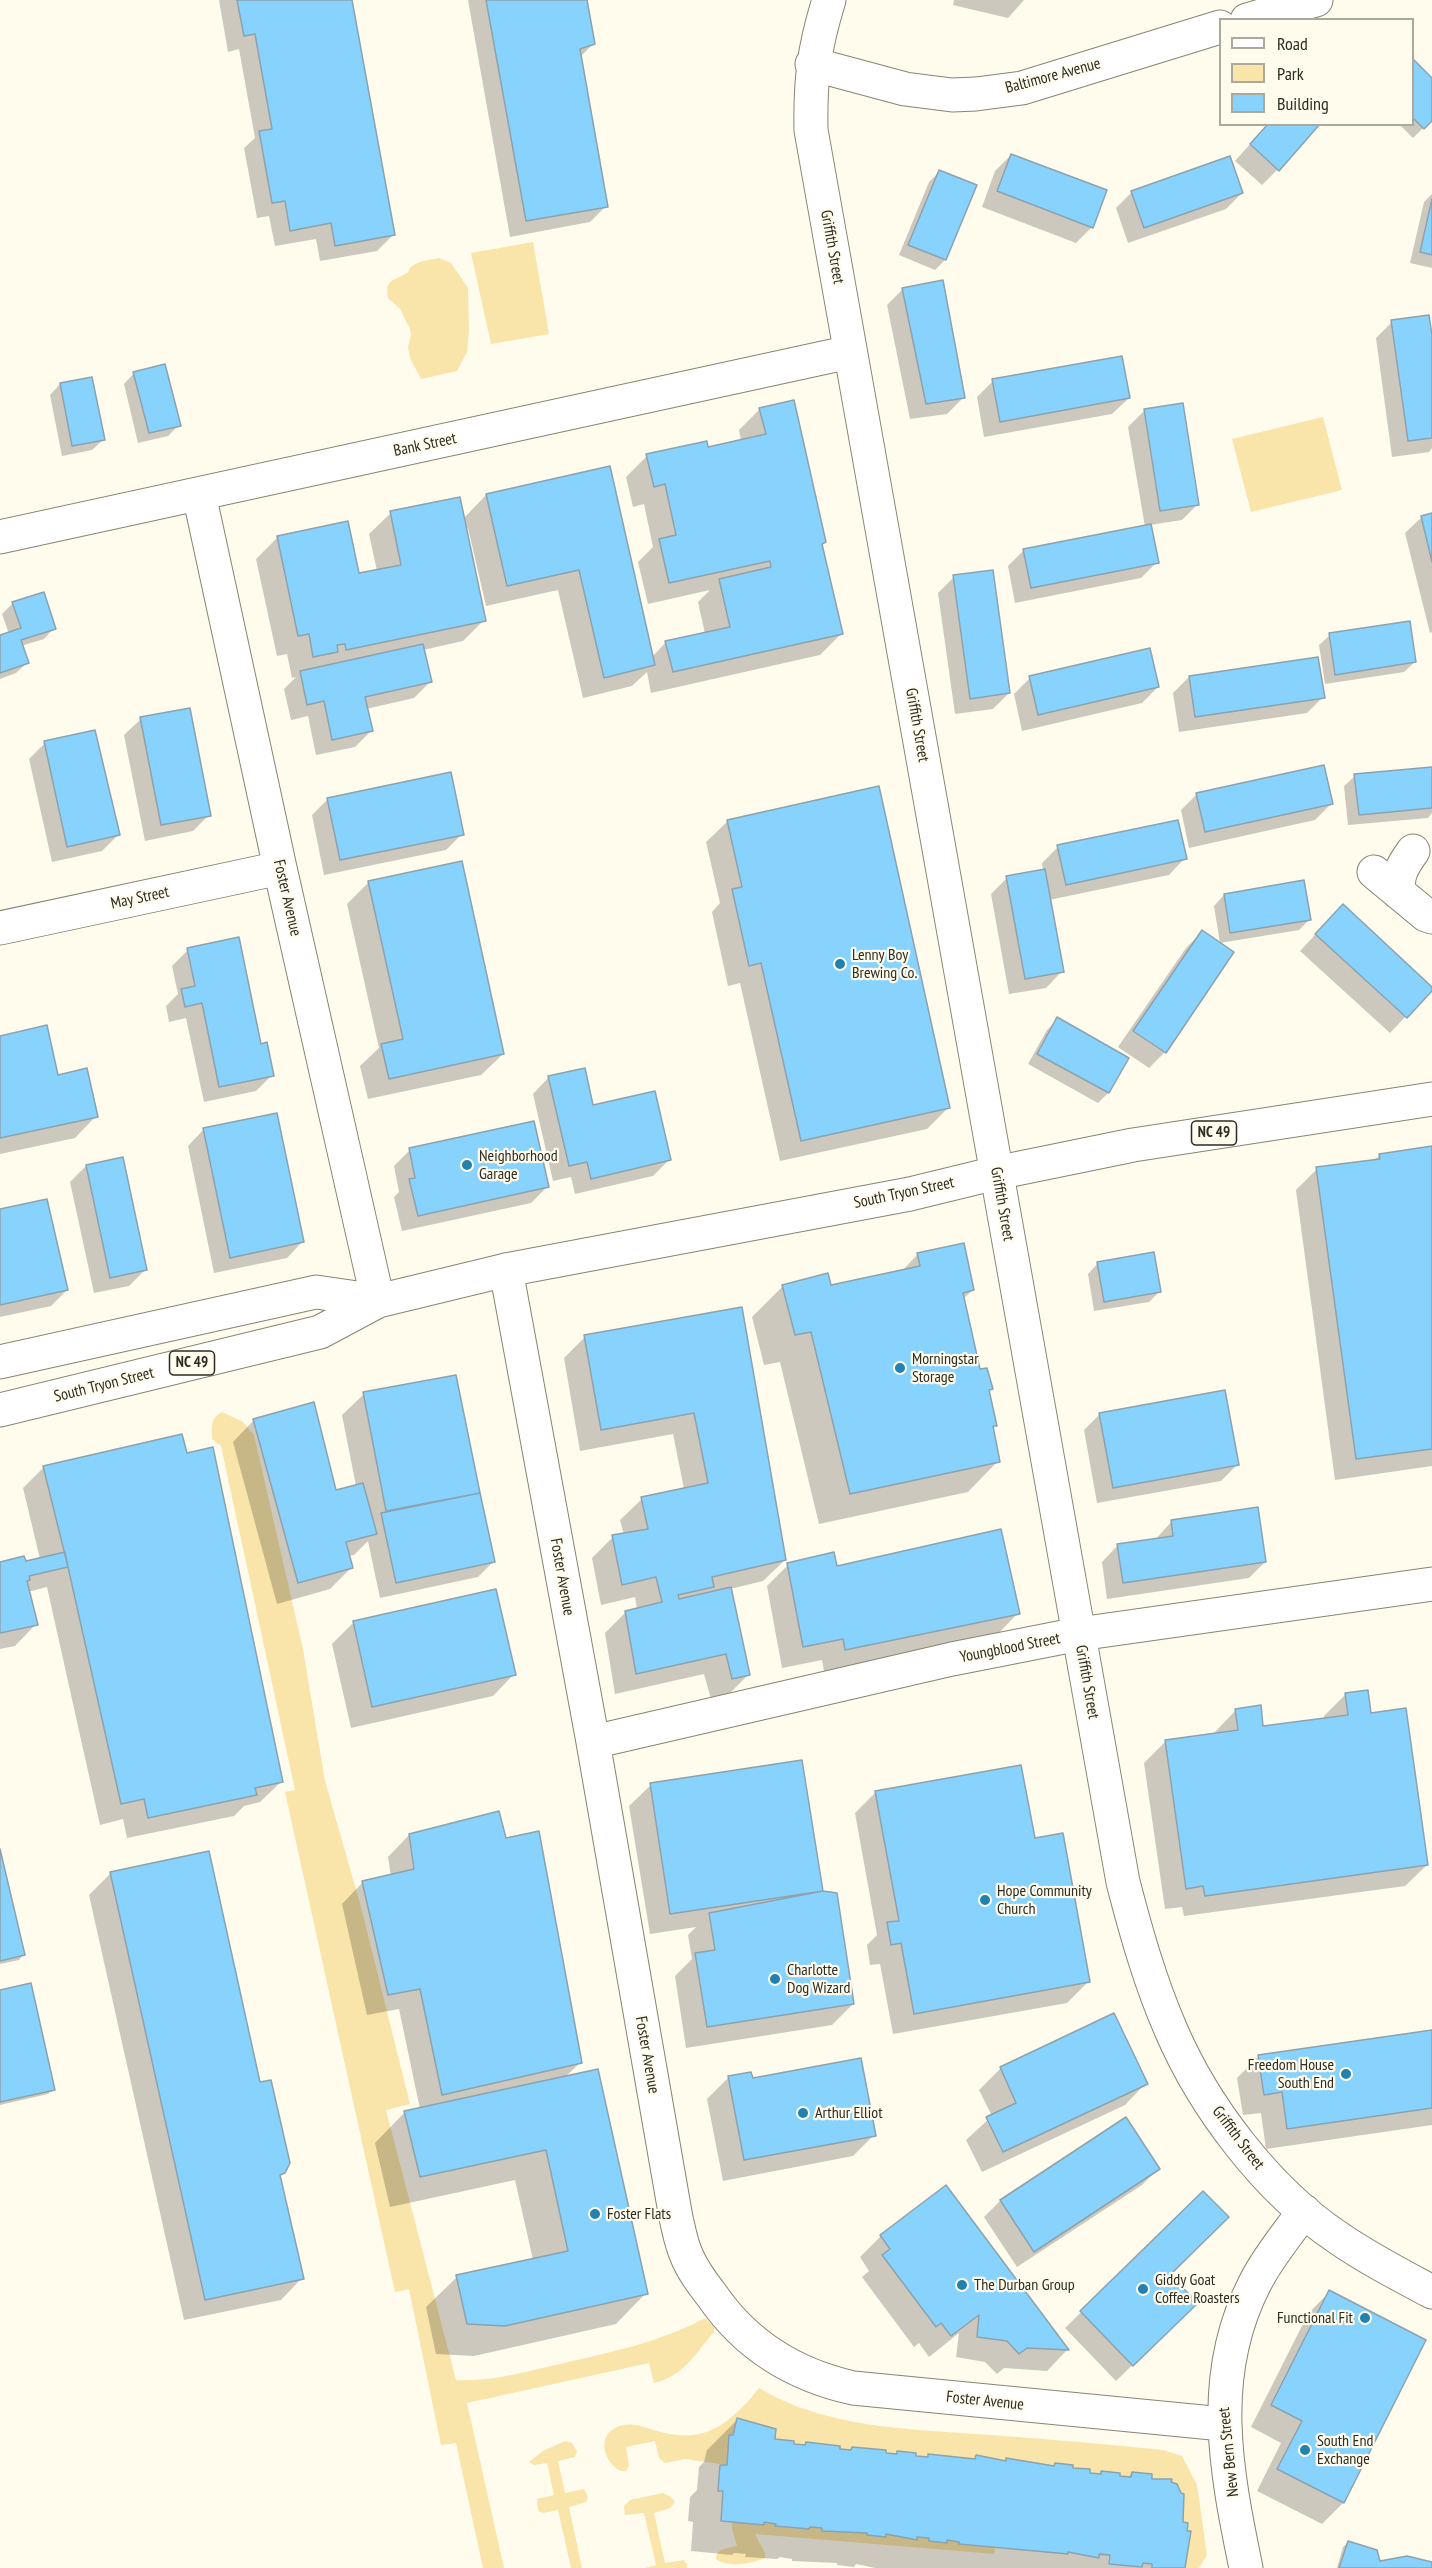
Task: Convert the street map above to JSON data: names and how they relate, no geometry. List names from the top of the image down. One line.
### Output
{"streets":{"street":["Baltimore Avenue","Griffith Street","Bank Street","May Street","Foster Avenue","NC 49","South Tryon Street","Youngblood Street","New Bern Street"]},"crossings":[["Baltimore Avenue","Griffith Street"],["Griffith Street","Bank Street"],["Griffith Street","South Tryon Street"],["Griffith Street","Youngblood Street"],["Griffith Street","New Bern Street"],["Bank Street","Foster Avenue"],["May Street","Foster Avenue"],["Foster Avenue","South Tryon Street"],["Foster Avenue","Youngblood Street"],["Foster Avenue","New Bern Street"]],"places":["Lenny Boy Brewing Co.","Neighborhood Garage","Morningstar Storage","Hope Community Church","Charlotte Dog Wizard","Freedom House South End","Arthur Elliot","Foster Flats","The Durban Group","Giddy Goat Coffee Roasters","Functional Fit","South End Exchange"],"legend":["Road","Park","Building"]}
